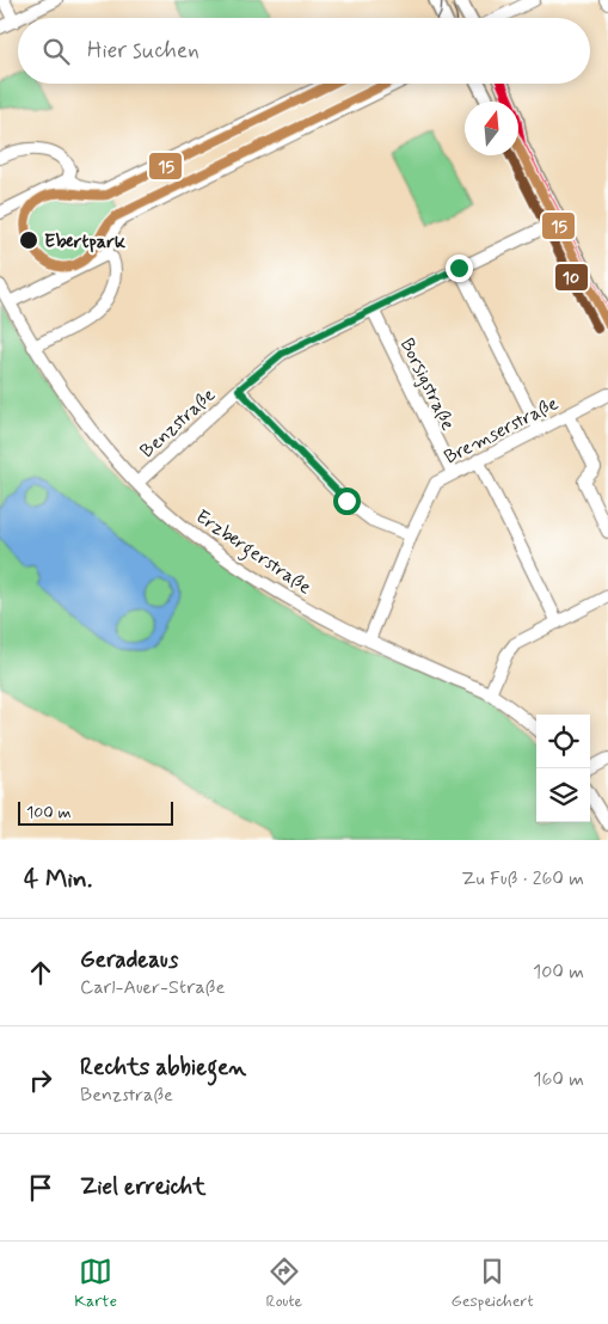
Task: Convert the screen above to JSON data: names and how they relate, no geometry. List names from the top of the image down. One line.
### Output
{"streets":{"street":["Borsigstraße","Benzstraße","Bremserstraße","Erzbergerstraße"]},"crossings":[["Borsigstraße","Benzstraße"],["Borsigstraße","Bremserstraße"],["Benzstraße","Erzbergerstraße"],["Bremserstraße","Erzbergerstraße"]],"places":["Ebertpark"],"lines":["transit line 15","transit line 10"],"scale_bar":"100 m","north":"top","page":{"search":"Hier suchen","scale":"100 m","heading":["4 Min.","Zu Fuß · 260 m"],"list":[["Geradeaus","Carl-Auer-Straße","100 m"],["Rechts abbiegen","Benzstraße","160 m"],"Ziel erreicht"],"nav":["Karte","Route","Gespeichert"]}}
